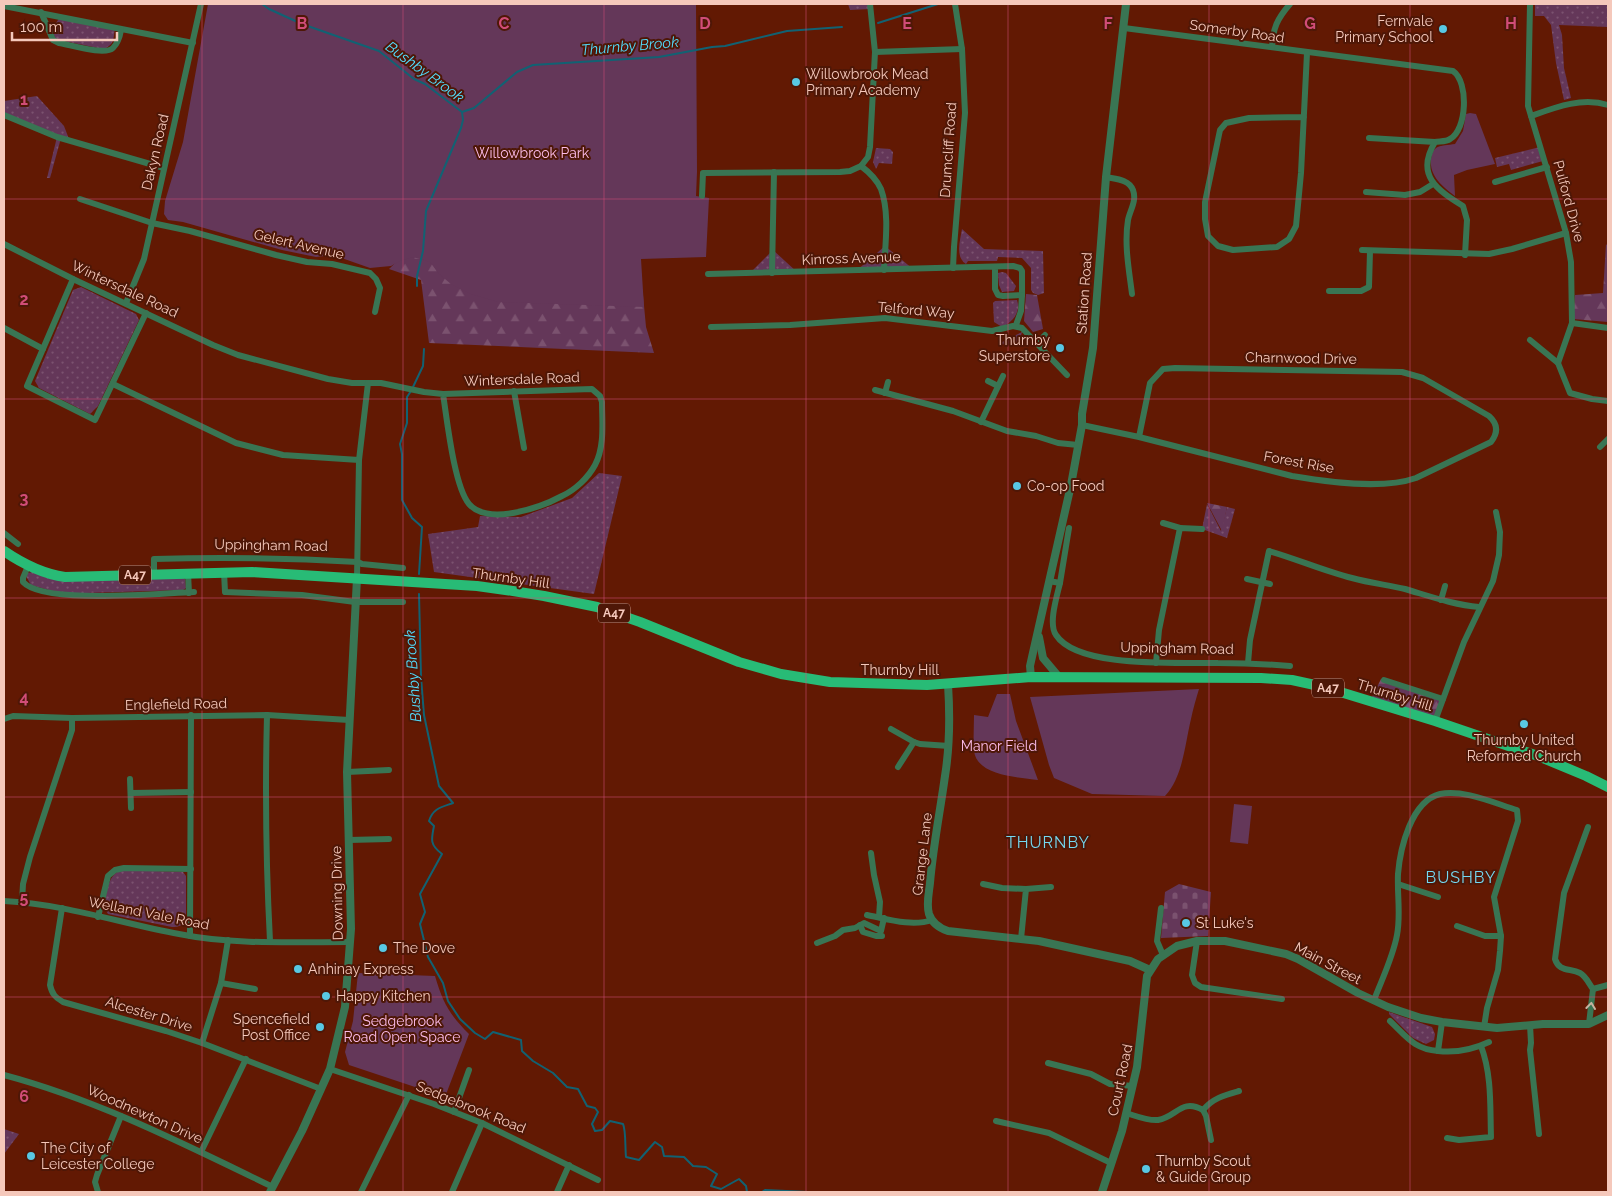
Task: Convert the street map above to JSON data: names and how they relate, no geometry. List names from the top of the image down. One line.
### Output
{"streets":{"highway":["A47","Thurnby Hill"],"street":["Somerby Road","Drumcliff Road","Dakyn Road","Pulford Drive","Gelert Avenue","Kinross Avenue","Wintersdale Road","Station Road","Telford Way","Charnwood Drive","Forest Rise","Uppingham Road","Englefield Road","Grange Lane","Downing Drive","Welland Vale Road","Main Street","Alcester Drive","Court Road","Sedgebrook Road","Woodnewton Drive"]},"crossings":[["Somerby Road","Station Road"],["Drumcliff Road","Kinross Avenue"],["Dakyn Road","Gelert Avenue"],["Dakyn Road","Wintersdale Road"],["Kinross Avenue","Telford Way"],["Station Road","Forest Rise"],["Station Road","Thurnby Hill"],["Charnwood Drive","Forest Rise"],["Uppingham Road","A47"],["Uppingham Road","Thurnby Hill"],["Uppingham Road","Downing Drive"],["A47","Thurnby Hill"],["Thurnby Hill","Grange Lane"],["Thurnby Hill","Downing Drive"],["Englefield Road","Downing Drive"],["Downing Drive","Welland Vale Road"],["Downing Drive","Alcester Drive"],["Downing Drive","Sedgebrook Road"],["Downing Drive","Woodnewton Drive"],["Welland Vale Road","Alcester Drive"],["Main Street","Court Road"]],"districts":["THURNBY","BUSHBY"],"water":["Thurnby Brook","Bushby Brook"],"parks":["Willowbrook Park","Manor Field","Sedgebrook Road Open Space"],"places":["Fernvale Primary School","Willowbrook Mead Primary Academy","Thurnby Superstore","Co-op Food","Thurnby United Reformed Church","St Luke's","The Dove","Anhinay Express","Happy Kitchen","Spencefield Post Office","The City of Leicester College","Thurnby Scout & Guide Group"],"scale_bar":"100 m","grid":{"columns":["B","C","D","E","F","G","H"],"rows":["1","2","3","4","5","6"]}}
